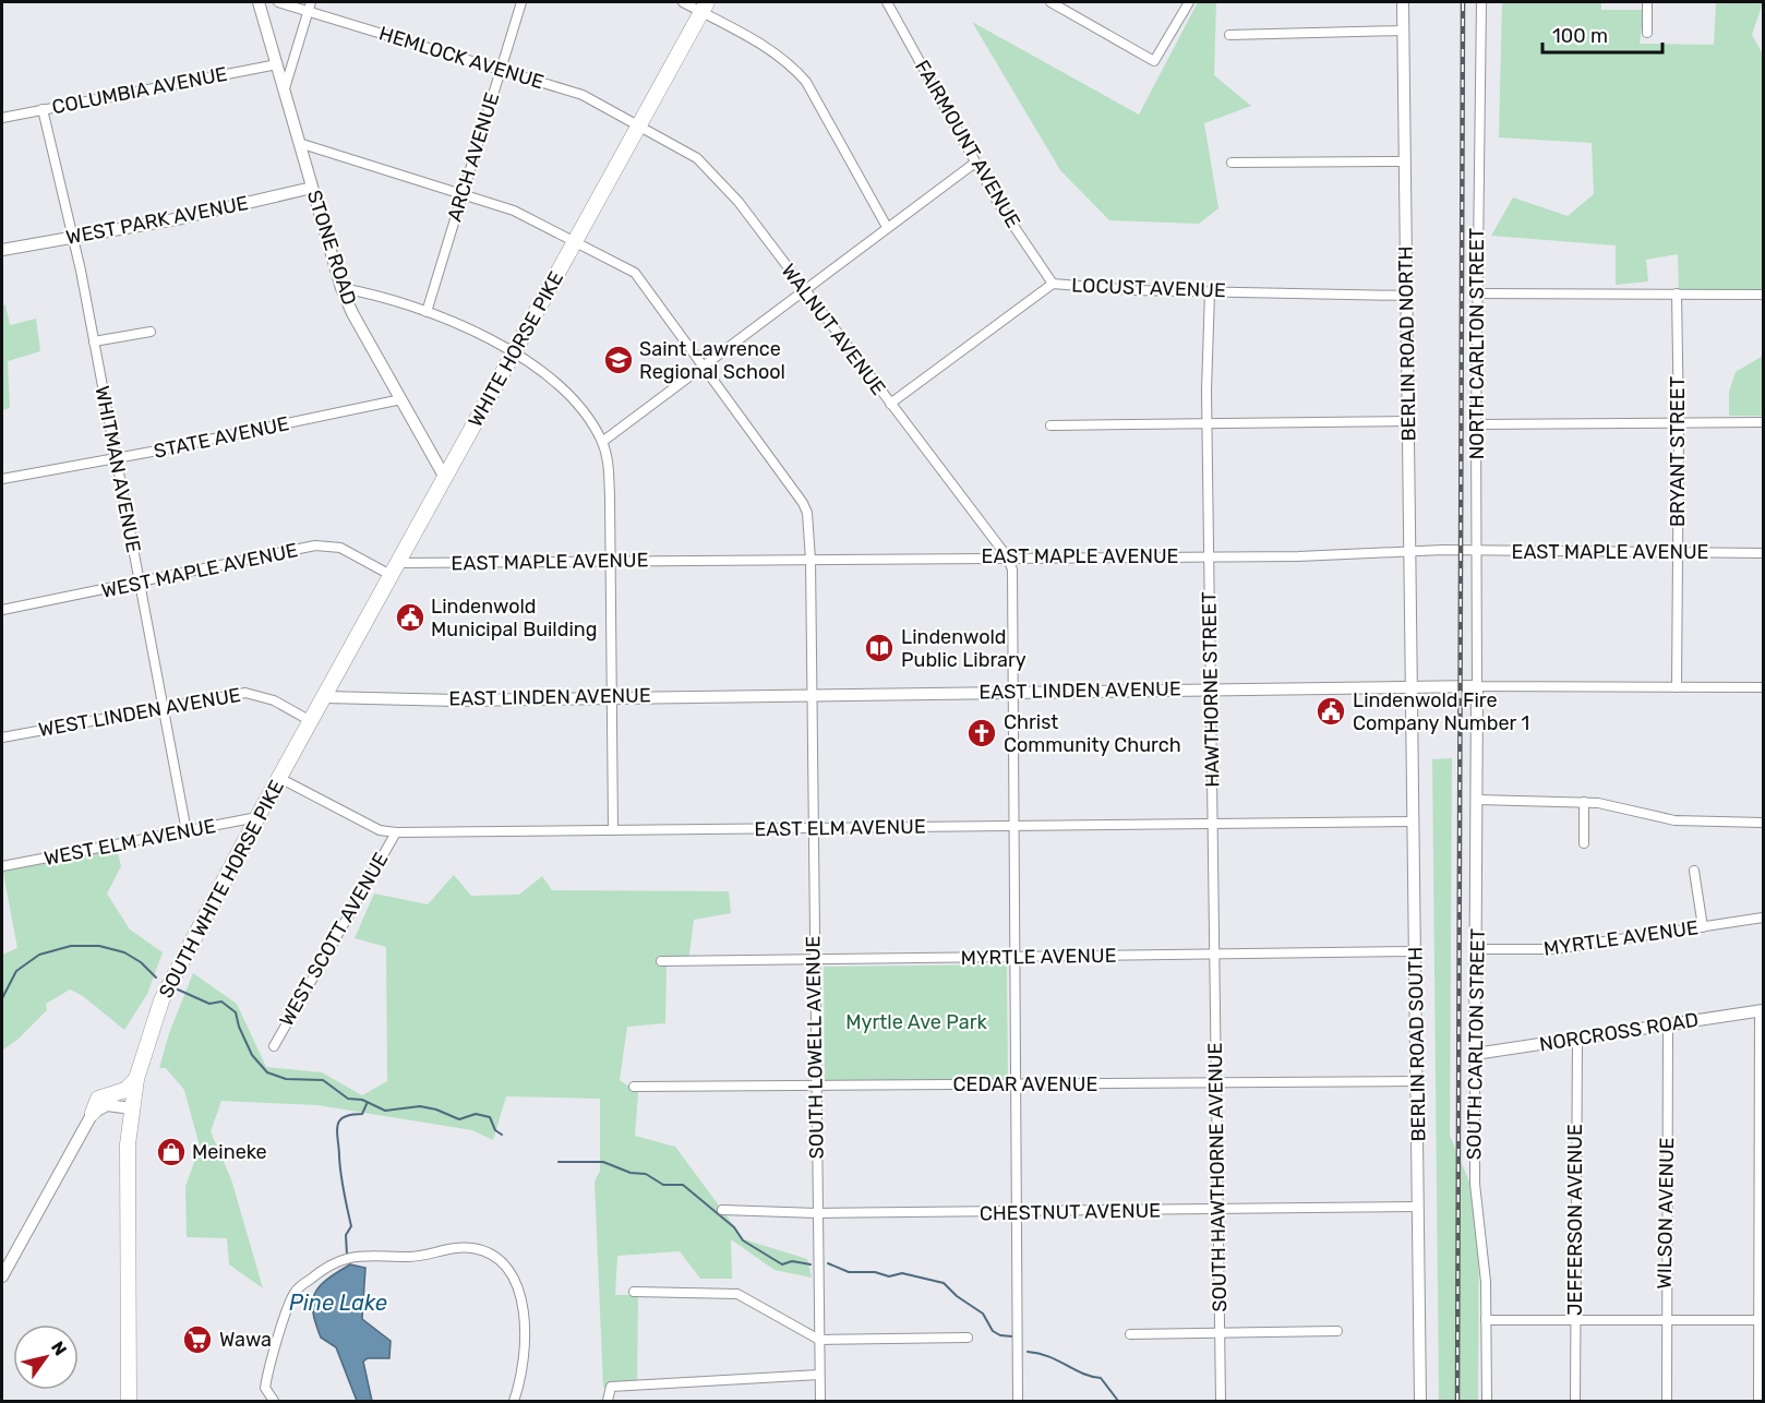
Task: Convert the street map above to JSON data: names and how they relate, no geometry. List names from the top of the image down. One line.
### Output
{"streets":{"highway":["WHITE HORSE PIKE","SOUTH WHITE HORSE PIKE"],"street":["HEMLOCK AVENUE","COLUMBIA AVENUE","FAIRMOUNT AVENUE","ARCH AVENUE","WEST PARK AVENUE","STONE ROAD","LOCUST AVENUE","WALNUT AVENUE","BERLIN ROAD NORTH","NORTH CARLTON STREET","STATE AVENUE","BRYANT STREET","WHITMAN AVENUE","EAST MAPLE AVENUE","WEST MAPLE AVENUE","HAWTHORNE STREET","EAST LINDEN AVENUE","WEST LINDEN AVENUE","EAST ELM AVENUE","WEST ELM AVENUE","MYRTLE AVENUE","WEST SCOTT AVENUE","NORCROSS ROAD","BERLIN ROAD SOUTH","SOUTH CARLTON STREET","SOUTH LOWELL AVENUE","CEDAR AVENUE","SOUTH HAWTHORNE AVENUE","CHESTNUT AVENUE","WILSON AVENUE","JEFFERSON AVENUE"]},"crossings":[["HEMLOCK AVENUE","ARCH AVENUE"],["HEMLOCK AVENUE","WALNUT AVENUE"],["HEMLOCK AVENUE","WHITE HORSE PIKE"],["COLUMBIA AVENUE","STONE ROAD"],["COLUMBIA AVENUE","WHITMAN AVENUE"],["FAIRMOUNT AVENUE","LOCUST AVENUE"],["WEST PARK AVENUE","STONE ROAD"],["WEST PARK AVENUE","WHITMAN AVENUE"],["STONE ROAD","WHITE HORSE PIKE"],["STONE ROAD","STATE AVENUE"],["LOCUST AVENUE","WALNUT AVENUE"],["LOCUST AVENUE","BERLIN ROAD NORTH"],["LOCUST AVENUE","HAWTHORNE STREET"],["WALNUT AVENUE","WHITE HORSE PIKE"],["WALNUT AVENUE","EAST MAPLE AVENUE"],["BERLIN ROAD NORTH","EAST MAPLE AVENUE"],["BERLIN ROAD NORTH","EAST LINDEN AVENUE"],["BERLIN ROAD NORTH","BERLIN ROAD SOUTH"],["NORTH CARLTON STREET","EAST MAPLE AVENUE"],["NORTH CARLTON STREET","EAST LINDEN AVENUE"],["NORTH CARLTON STREET","SOUTH CARLTON STREET"],["WHITE HORSE PIKE","EAST MAPLE AVENUE"],["WHITE HORSE PIKE","WEST MAPLE AVENUE"],["WHITE HORSE PIKE","EAST LINDEN AVENUE"],["WHITE HORSE PIKE","SOUTH WHITE HORSE PIKE"],["STATE AVENUE","WHITMAN AVENUE"],["BRYANT STREET","EAST MAPLE AVENUE"],["BRYANT STREET","EAST LINDEN AVENUE"],["WHITMAN AVENUE","WEST MAPLE AVENUE"],["WHITMAN AVENUE","WEST LINDEN AVENUE"],["WHITMAN AVENUE","WEST ELM AVENUE"],["EAST MAPLE AVENUE","WEST MAPLE AVENUE"],["EAST MAPLE AVENUE","HAWTHORNE STREET"],["EAST MAPLE AVENUE","SOUTH LOWELL AVENUE"],["HAWTHORNE STREET","EAST LINDEN AVENUE"],["HAWTHORNE STREET","EAST ELM AVENUE"],["HAWTHORNE STREET","MYRTLE AVENUE"],["HAWTHORNE STREET","SOUTH HAWTHORNE AVENUE"],["EAST LINDEN AVENUE","SOUTH WHITE HORSE PIKE"],["EAST LINDEN AVENUE","BERLIN ROAD SOUTH"],["EAST LINDEN AVENUE","SOUTH CARLTON STREET"],["EAST LINDEN AVENUE","SOUTH LOWELL AVENUE"],["WEST LINDEN AVENUE","SOUTH WHITE HORSE PIKE"],["EAST ELM AVENUE","SOUTH WHITE HORSE PIKE"],["EAST ELM AVENUE","WEST SCOTT AVENUE"],["EAST ELM AVENUE","BERLIN ROAD SOUTH"],["EAST ELM AVENUE","SOUTH LOWELL AVENUE"],["WEST ELM AVENUE","SOUTH WHITE HORSE PIKE"],["MYRTLE AVENUE","BERLIN ROAD SOUTH"],["MYRTLE AVENUE","SOUTH CARLTON STREET"],["MYRTLE AVENUE","SOUTH LOWELL AVENUE"],["MYRTLE AVENUE","SOUTH HAWTHORNE AVENUE"],["NORCROSS ROAD","SOUTH CARLTON STREET"],["NORCROSS ROAD","WILSON AVENUE"],["NORCROSS ROAD","JEFFERSON AVENUE"],["BERLIN ROAD SOUTH","CEDAR AVENUE"],["BERLIN ROAD SOUTH","CHESTNUT AVENUE"],["SOUTH LOWELL AVENUE","CEDAR AVENUE"],["SOUTH LOWELL AVENUE","CHESTNUT AVENUE"],["CEDAR AVENUE","SOUTH HAWTHORNE AVENUE"],["SOUTH HAWTHORNE AVENUE","CHESTNUT AVENUE"]],"water":["Pine Lake"],"parks":["Myrtle Ave Park"],"places":{"school or university":["Saint Lawrence Regional School"],"public building":["Lindenwold Municipal Building","Lindenwold Fire Company Number 1"],"library":["Lindenwold Public Library"],"church":["Christ Community Church"],"shop":["Meineke"],"supermarket":["Wawa"]},"scale_bar":"100 m","north":"top right"}
